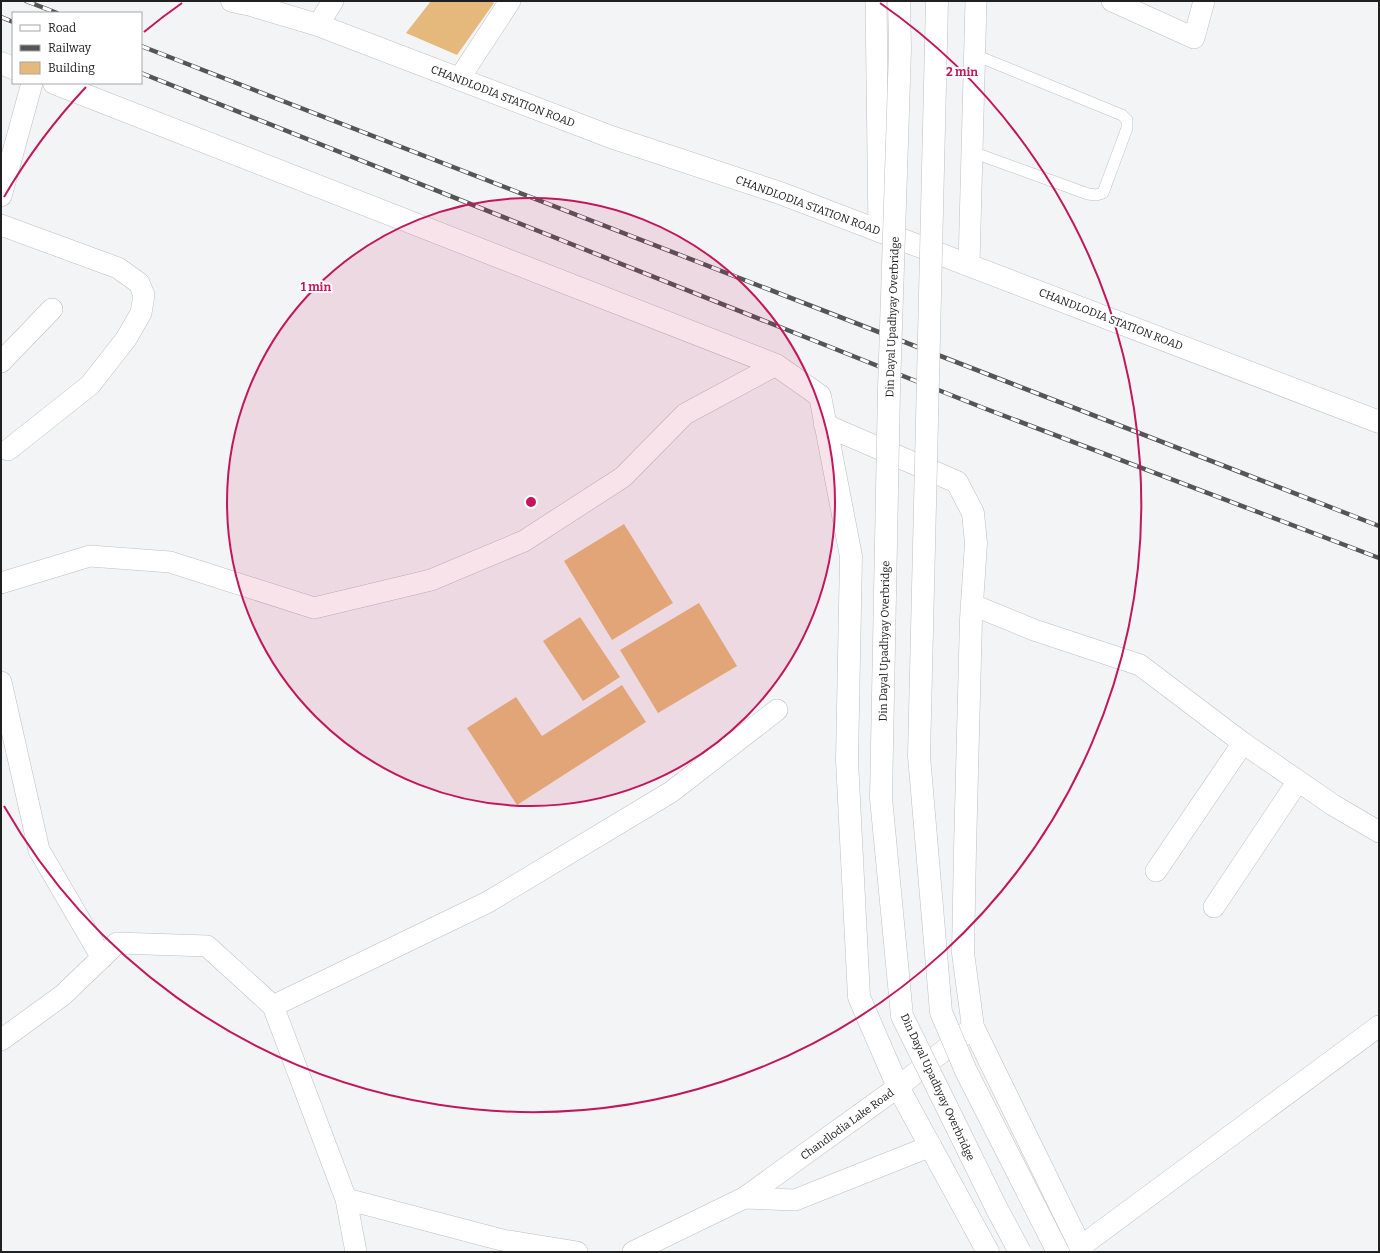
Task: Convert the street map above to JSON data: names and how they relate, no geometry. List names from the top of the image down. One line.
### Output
{"streets":{"street":["CHANDLODIA STATION ROAD","Din Dayal Upadhyay Overbridge","Chandlodia Lake Road"]},"legend":["Road","Railway","Building"],"rings":["2 min","1 min"]}
